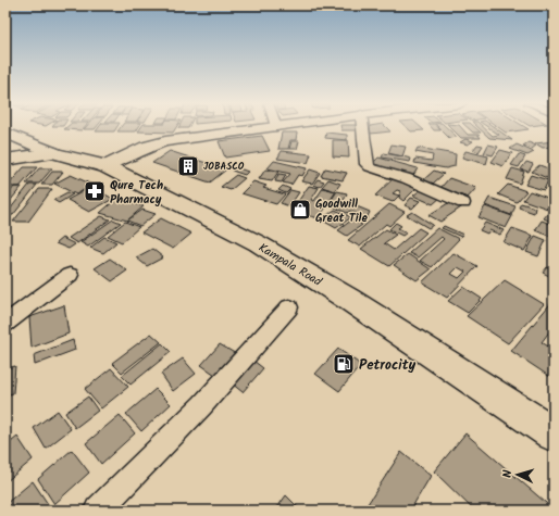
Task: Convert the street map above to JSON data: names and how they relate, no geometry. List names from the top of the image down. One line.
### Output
{"streets":{"main road":["Kampala Road"]},"places":{"building":["JOBASCO"],"pharmacy":["Qure Tech Pharmacy"],"shop":["Goodwill Great Tile"],"fuel station":["Petrocity"]},"north":"left"}
